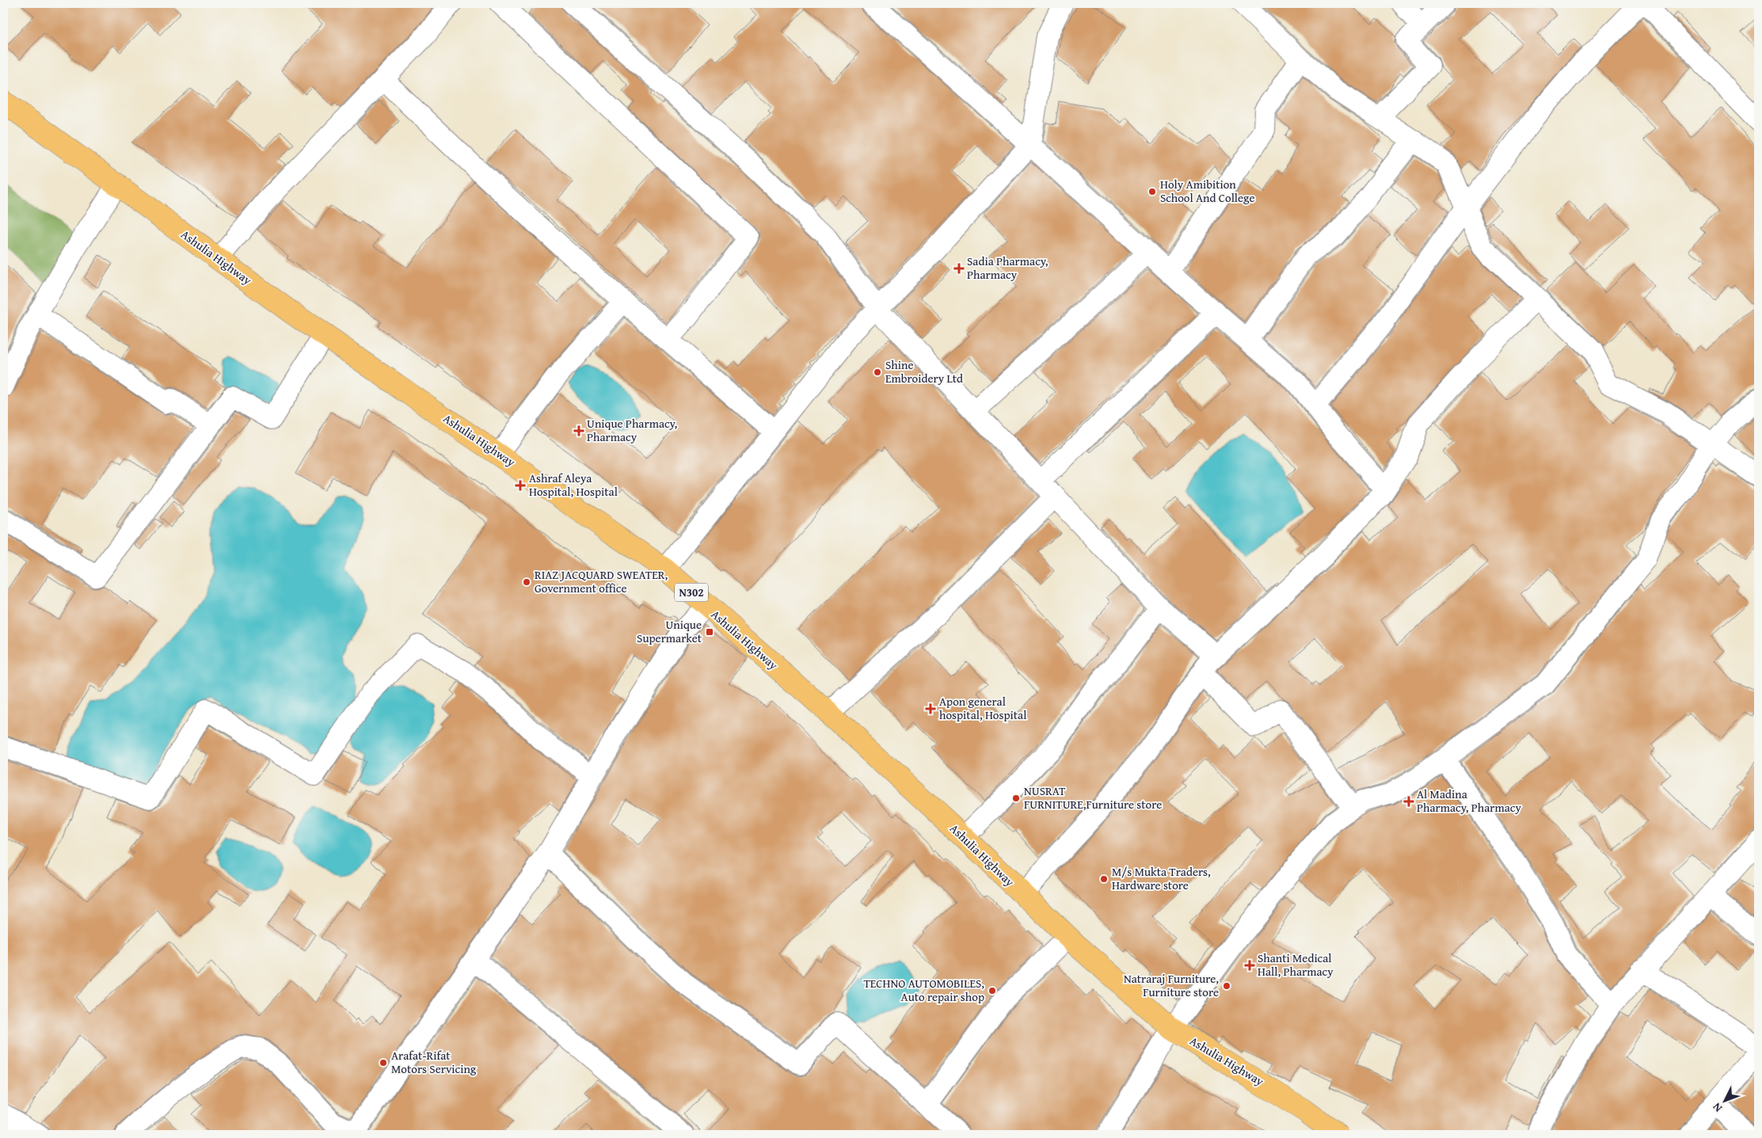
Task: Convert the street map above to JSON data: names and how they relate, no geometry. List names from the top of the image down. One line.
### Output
{"streets":{"highway":["Ashulia Highway","N302"]},"places":{"other":["Holy Amibition School And College","Shine Embroidery Ltd","RIAZ JACQUARD SWEATER, Government office","NUSRAT FURNITURE,Furniture store","M/s Mukta Traders, Hardware store","Natraraj Furniture, Furniture store","TECHNO AUTOMOBILES, Auto repair shop","Arafat-Rifat Motors Servicing"],"health":["Sadia Pharmacy, Pharmacy","Unique Pharmacy, Pharmacy","Ashraf Aleya Hospital, Hospital","Apon general hospital, Hospital","Al Madina Pharmacy, Pharmacy","Shanti Medical Hall, Pharmacy"],"transit":["Unique Supermarket"]},"north":"bottom left"}
